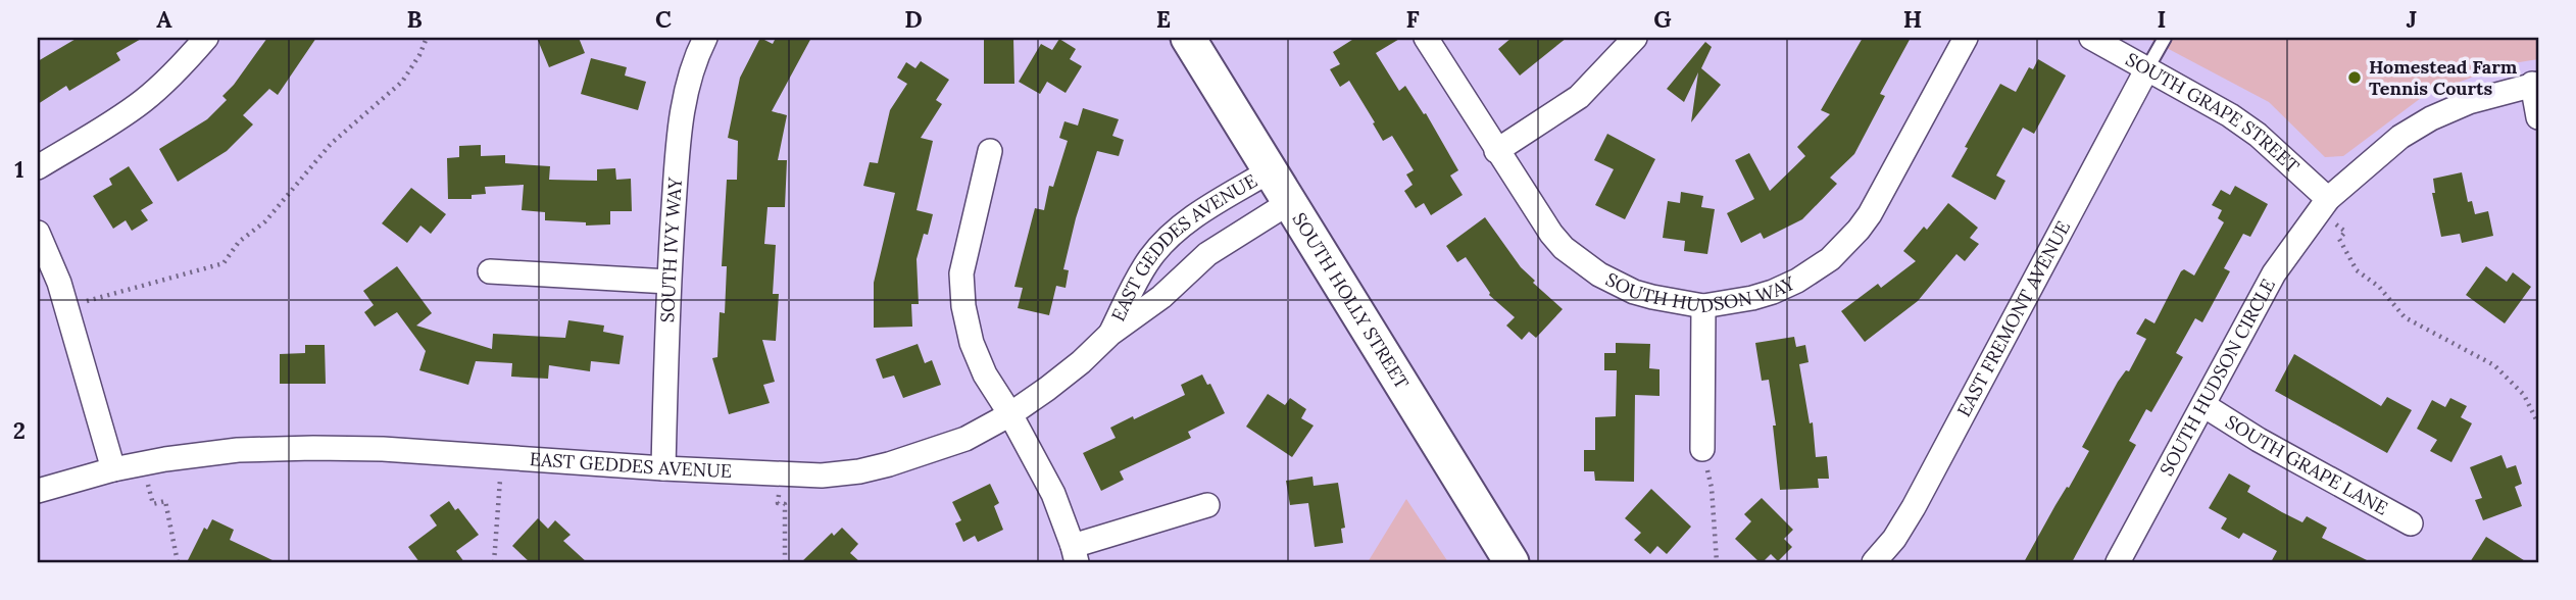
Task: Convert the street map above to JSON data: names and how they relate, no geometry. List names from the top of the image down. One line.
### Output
{"streets":{"main road":["SOUTH HOLLY STREET"],"street":["SOUTH GRAPE STREET","SOUTH IVY WAY","EAST GEDDES AVENUE","SOUTH HUDSON WAY","EAST FREMONT AVENUE","SOUTH HUDSON CIRCLE","SOUTH GRAPE LANE"]},"crossings":[["SOUTH GRAPE STREET","EAST FREMONT AVENUE"],["SOUTH GRAPE STREET","SOUTH HUDSON CIRCLE"],["SOUTH IVY WAY","EAST GEDDES AVENUE"],["EAST GEDDES AVENUE","SOUTH HOLLY STREET"],["SOUTH HUDSON CIRCLE","SOUTH GRAPE LANE"]],"places":["Homestead Farm Tennis Courts"],"grid":{"columns":["A","B","C","D","E","F","G","H","I","J"],"rows":["1","2"]}}
